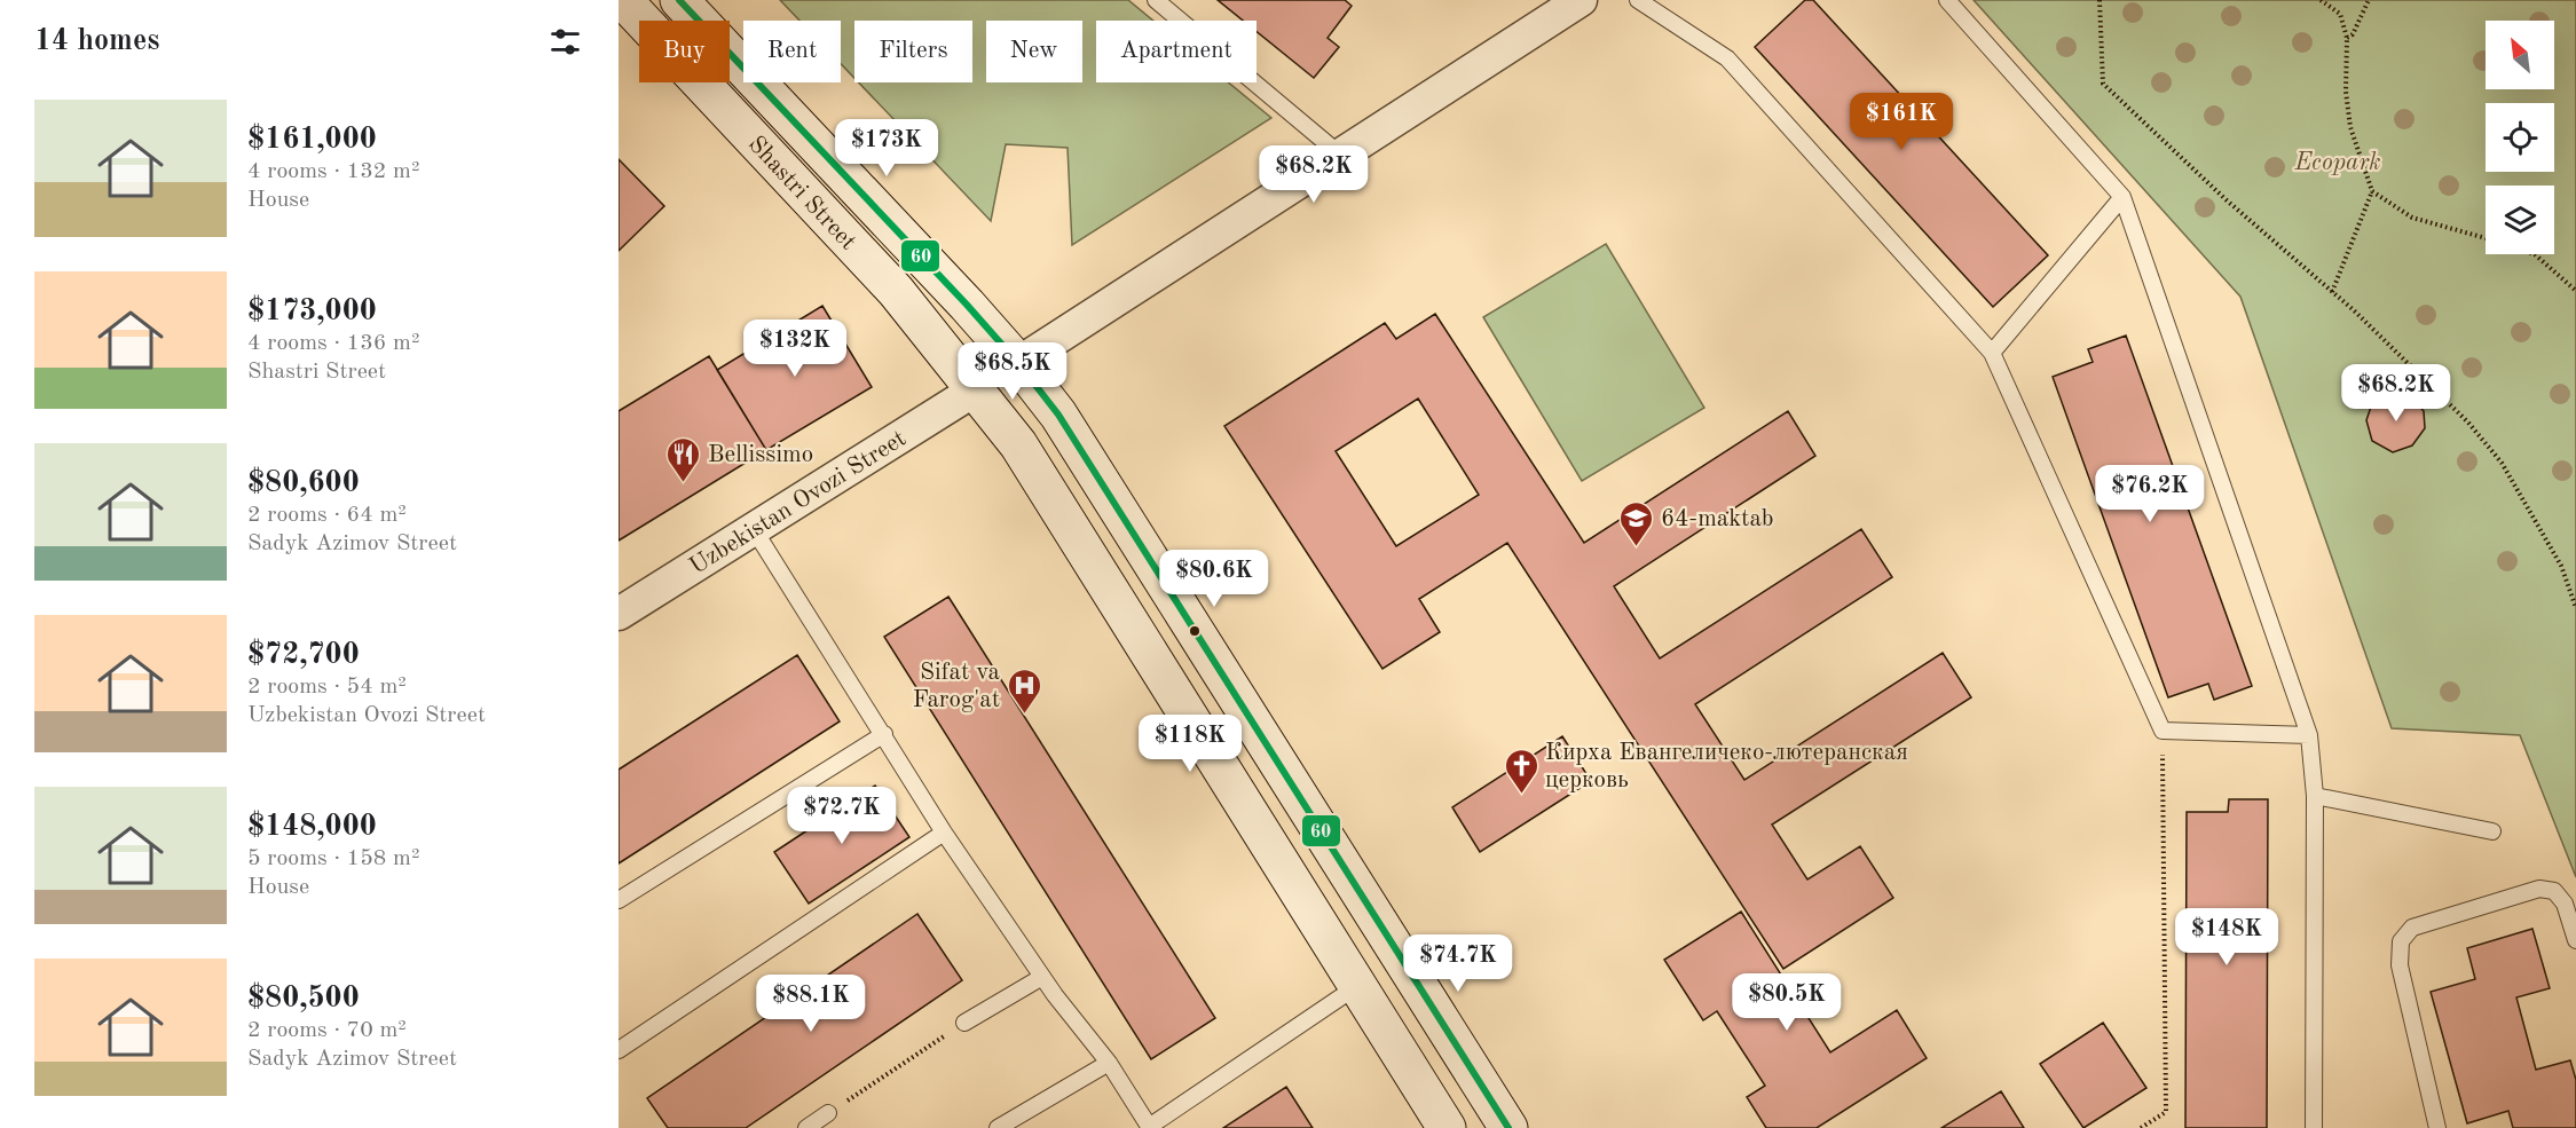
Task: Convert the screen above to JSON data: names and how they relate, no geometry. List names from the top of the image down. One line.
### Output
{"streets":{"main road":["Shastri Street"],"street":["Uzbekistan Ovozi Street"]},"crossings":[["Shastri Street","Uzbekistan Ovozi Street"]],"parks":["Ecopark"],"places":{"restaurant":["Bellissimo"],"school or university":["64-maktab"],"hospital":["Sifat va Farog'at"],"church":["Кирха Евангеличеко-лютеранская церковь"]},"lines":["transit line 60"],"north":"top left","page":{"heading":"14 homes","chip":["Buy","Rent","Filters","New","Apartment"],"list":[{"name":"$161,000","note":"4 rooms · 132 m² · House"},{"name":"$173,000","note":"4 rooms · 136 m² · Shastri Street"},{"name":"$80,600","note":"2 rooms · 64 m² · Sadyk Azimov Street"},{"name":"$72,700","note":"2 rooms · 54 m² · Uzbekistan Ovozi Street"},{"name":"$148,000","note":"5 rooms · 158 m² · House"},{"name":"$80,500","note":"2 rooms · 70 m² · Sadyk Azimov Street"}],"price":["$161K","$173K","$68.2K","$132K","$68.5K","$68.2K","$76.2K","$80.6K","$118K","$72.7K","$148K","$74.7K","$80.5K","$88.1K"]}}
